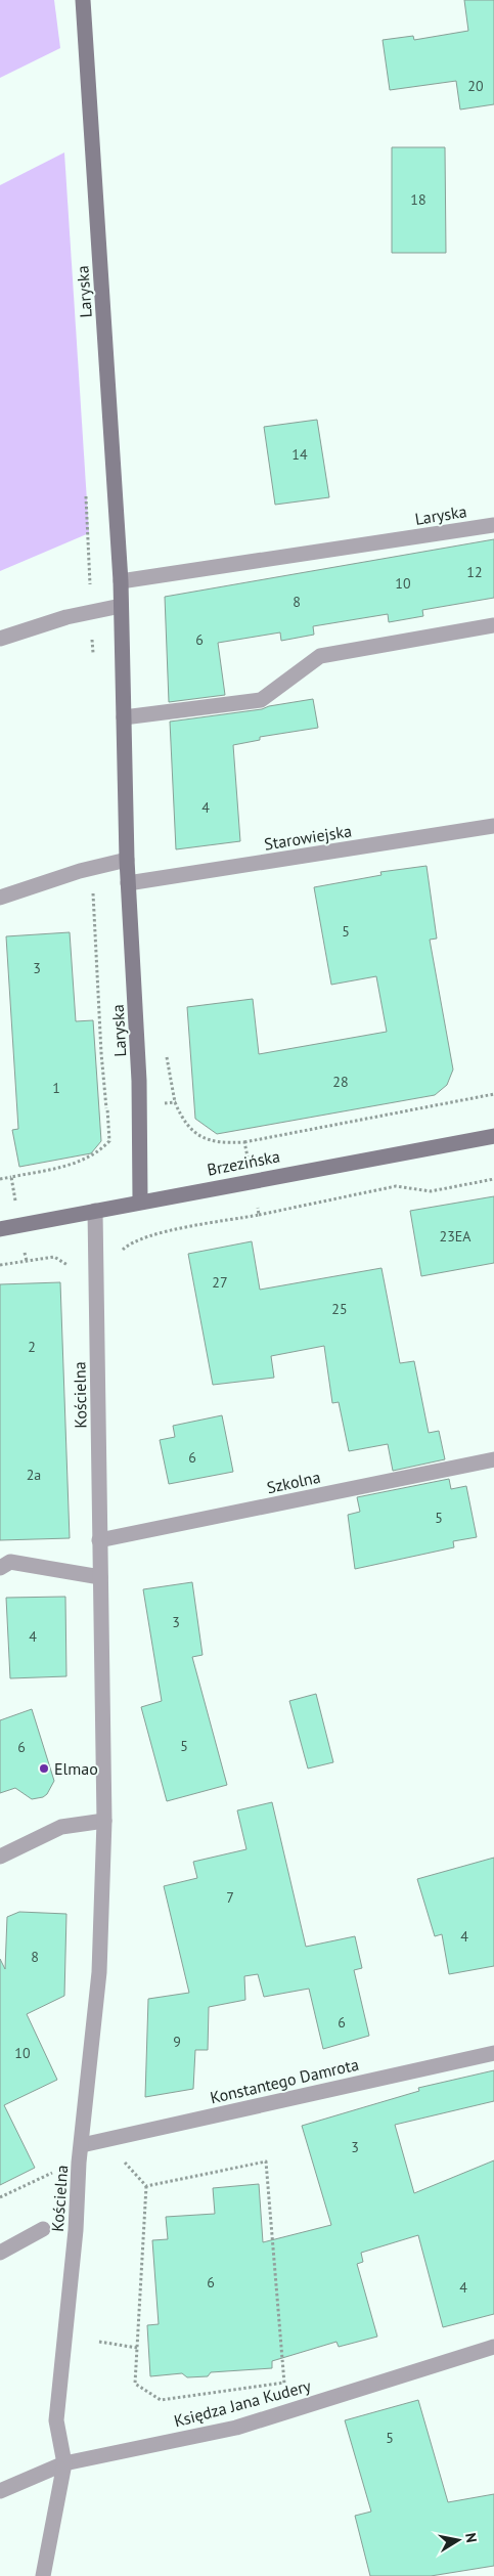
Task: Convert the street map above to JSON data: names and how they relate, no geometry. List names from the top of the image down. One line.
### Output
{"streets":{"street":["Laryska","Starowiejska","Brzezińska","Kościelna","Szkolna","Konstantego Damrota","Księdza Jana Kudery"]},"crossings":[["Laryska","Starowiejska"],["Laryska","Brzezińska"],["Brzezińska","Kościelna"],["Kościelna","Szkolna"],["Kościelna","Konstantego Damrota"],["Kościelna","Księdza Jana Kudery"]],"places":["Elmao"],"house_numbers":["20","18","14","12","10","8","6","4","5","3","28","1","23EA","27","25","2","6","2a","5","3","4","5","6","7","4","8","6","9","10","3","6","4","5"],"north":"right"}
